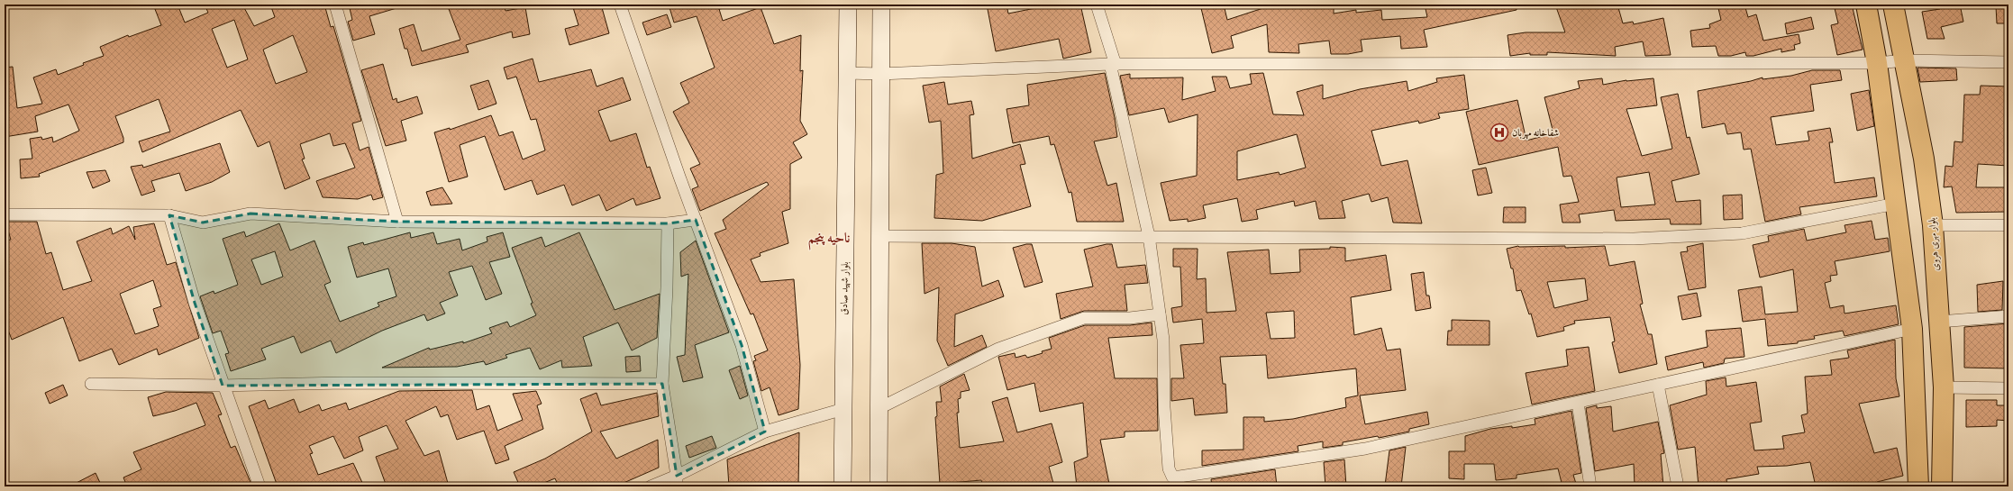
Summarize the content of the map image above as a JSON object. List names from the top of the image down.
{
  "streets": {
    "highway": ["بلوار مهری هروی"],
    "main road": ["بلوار شهید صادق"]
  },
  "districts": ["ناحیه پنجم"],
  "places": {
    "hospital": ["شفاخانه مهربان"]
  }
}
